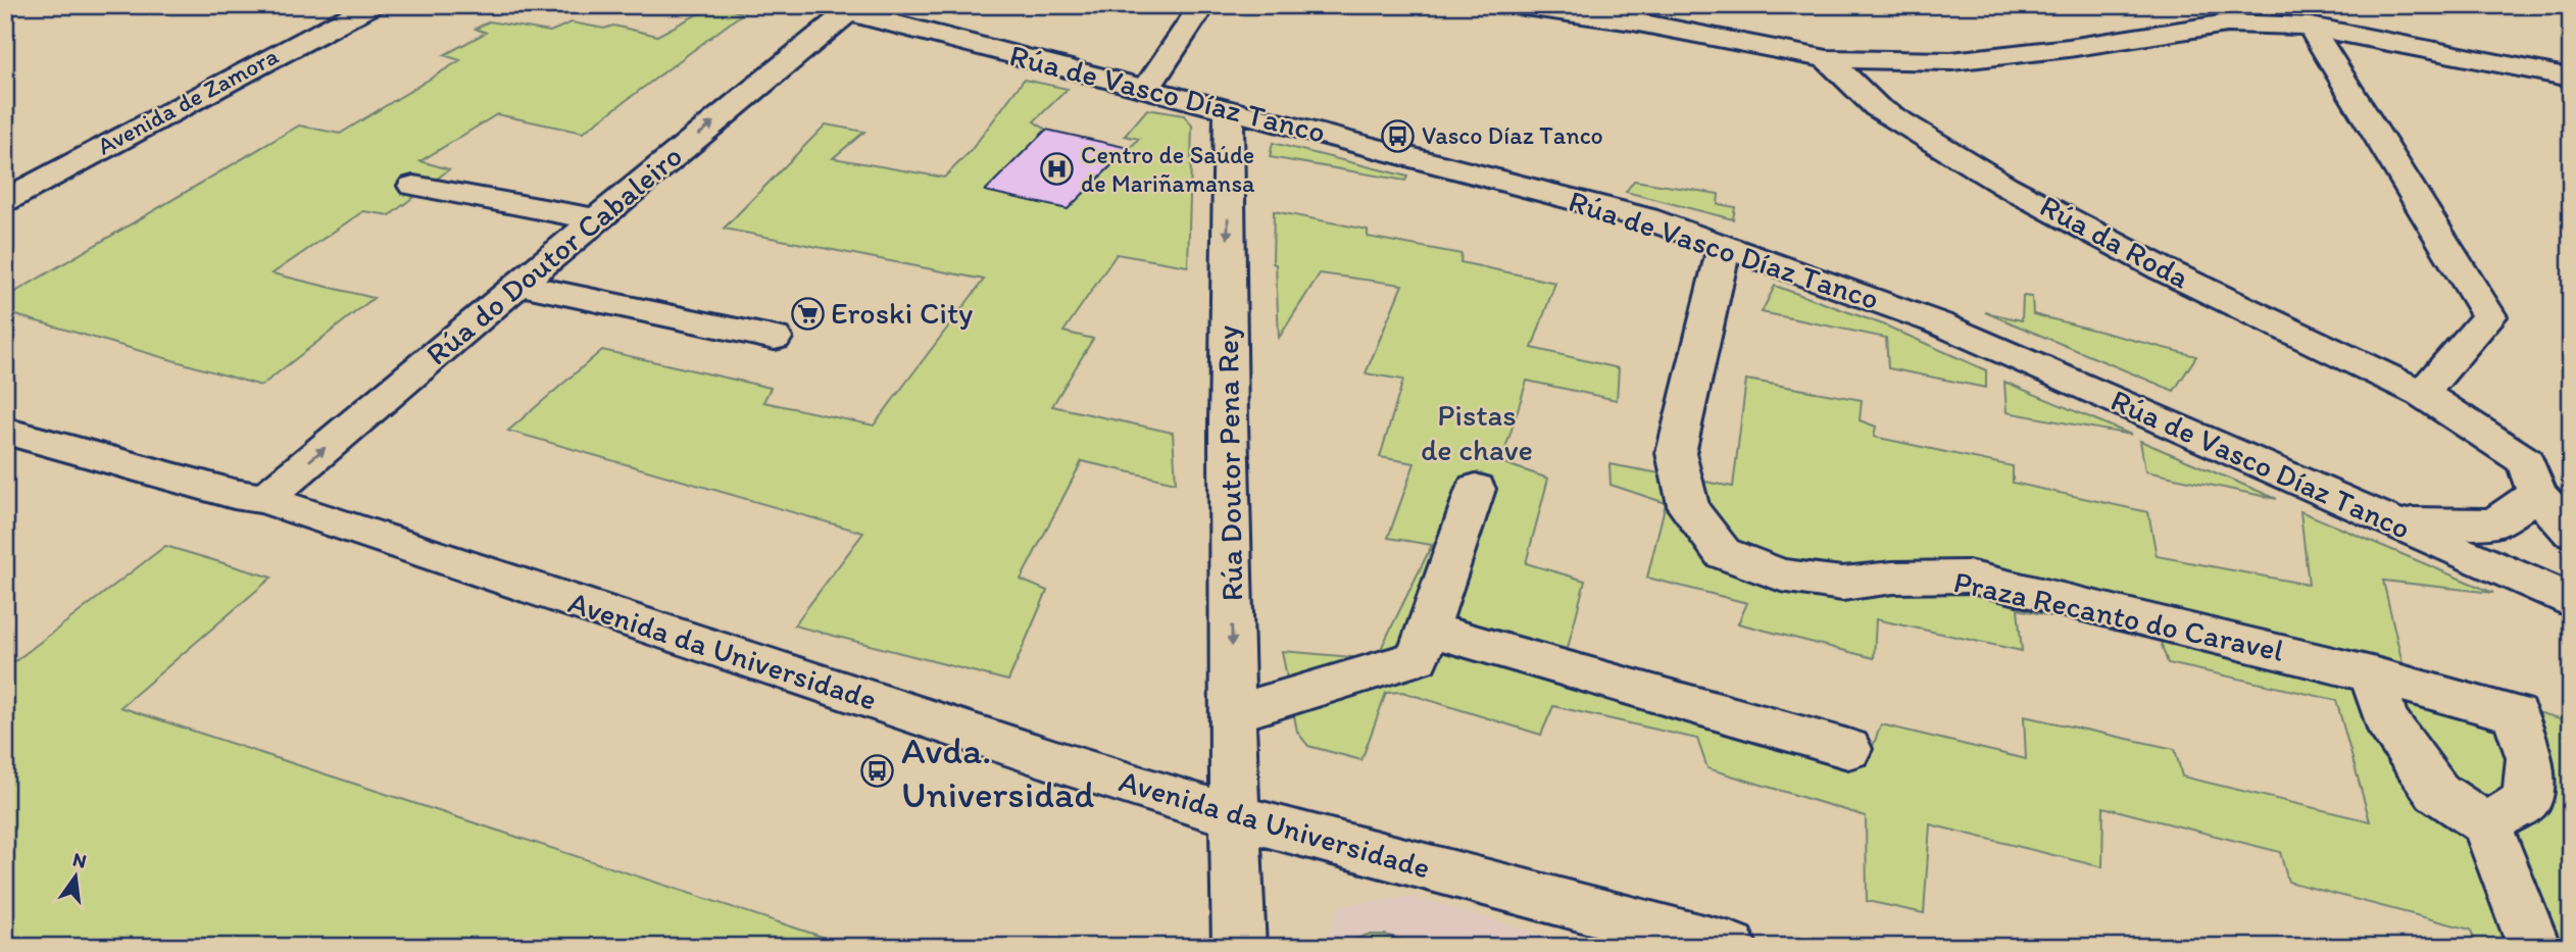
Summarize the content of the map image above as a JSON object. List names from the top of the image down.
{
  "streets": {
    "street": [
      "Rúa de Vasco Díaz Tanco",
      "Avenida de Zamora",
      "Rúa da Roda",
      "Rúa do Doutor Cabaleiro",
      "Rúa Doutor Pena Rey",
      "Praza Recanto do Caravel",
      "Avenida da Universidade"
    ]
  },
  "crossings": [
    ["Rúa de Vasco Díaz Tanco", "Rúa do Doutor Cabaleiro"],
    ["Rúa de Vasco Díaz Tanco", "Rúa Doutor Pena Rey"],
    ["Rúa de Vasco Díaz Tanco", "Praza Recanto do Caravel"],
    ["Rúa do Doutor Cabaleiro", "Avenida da Universidade"],
    ["Rúa Doutor Pena Rey", "Avenida da Universidade"]
  ],
  "one_way": ["Rúa do Doutor Cabaleiro", "Rúa Doutor Pena Rey"],
  "parks": ["Pistas de chave"],
  "places": {
    "bus stop": ["Vasco Díaz Tanco", "Avda. Universidad"],
    "hospital": ["Centro de Saúde de Mariñamansa"],
    "supermarket": ["Eroski City"]
  },
  "north": "top"
}
